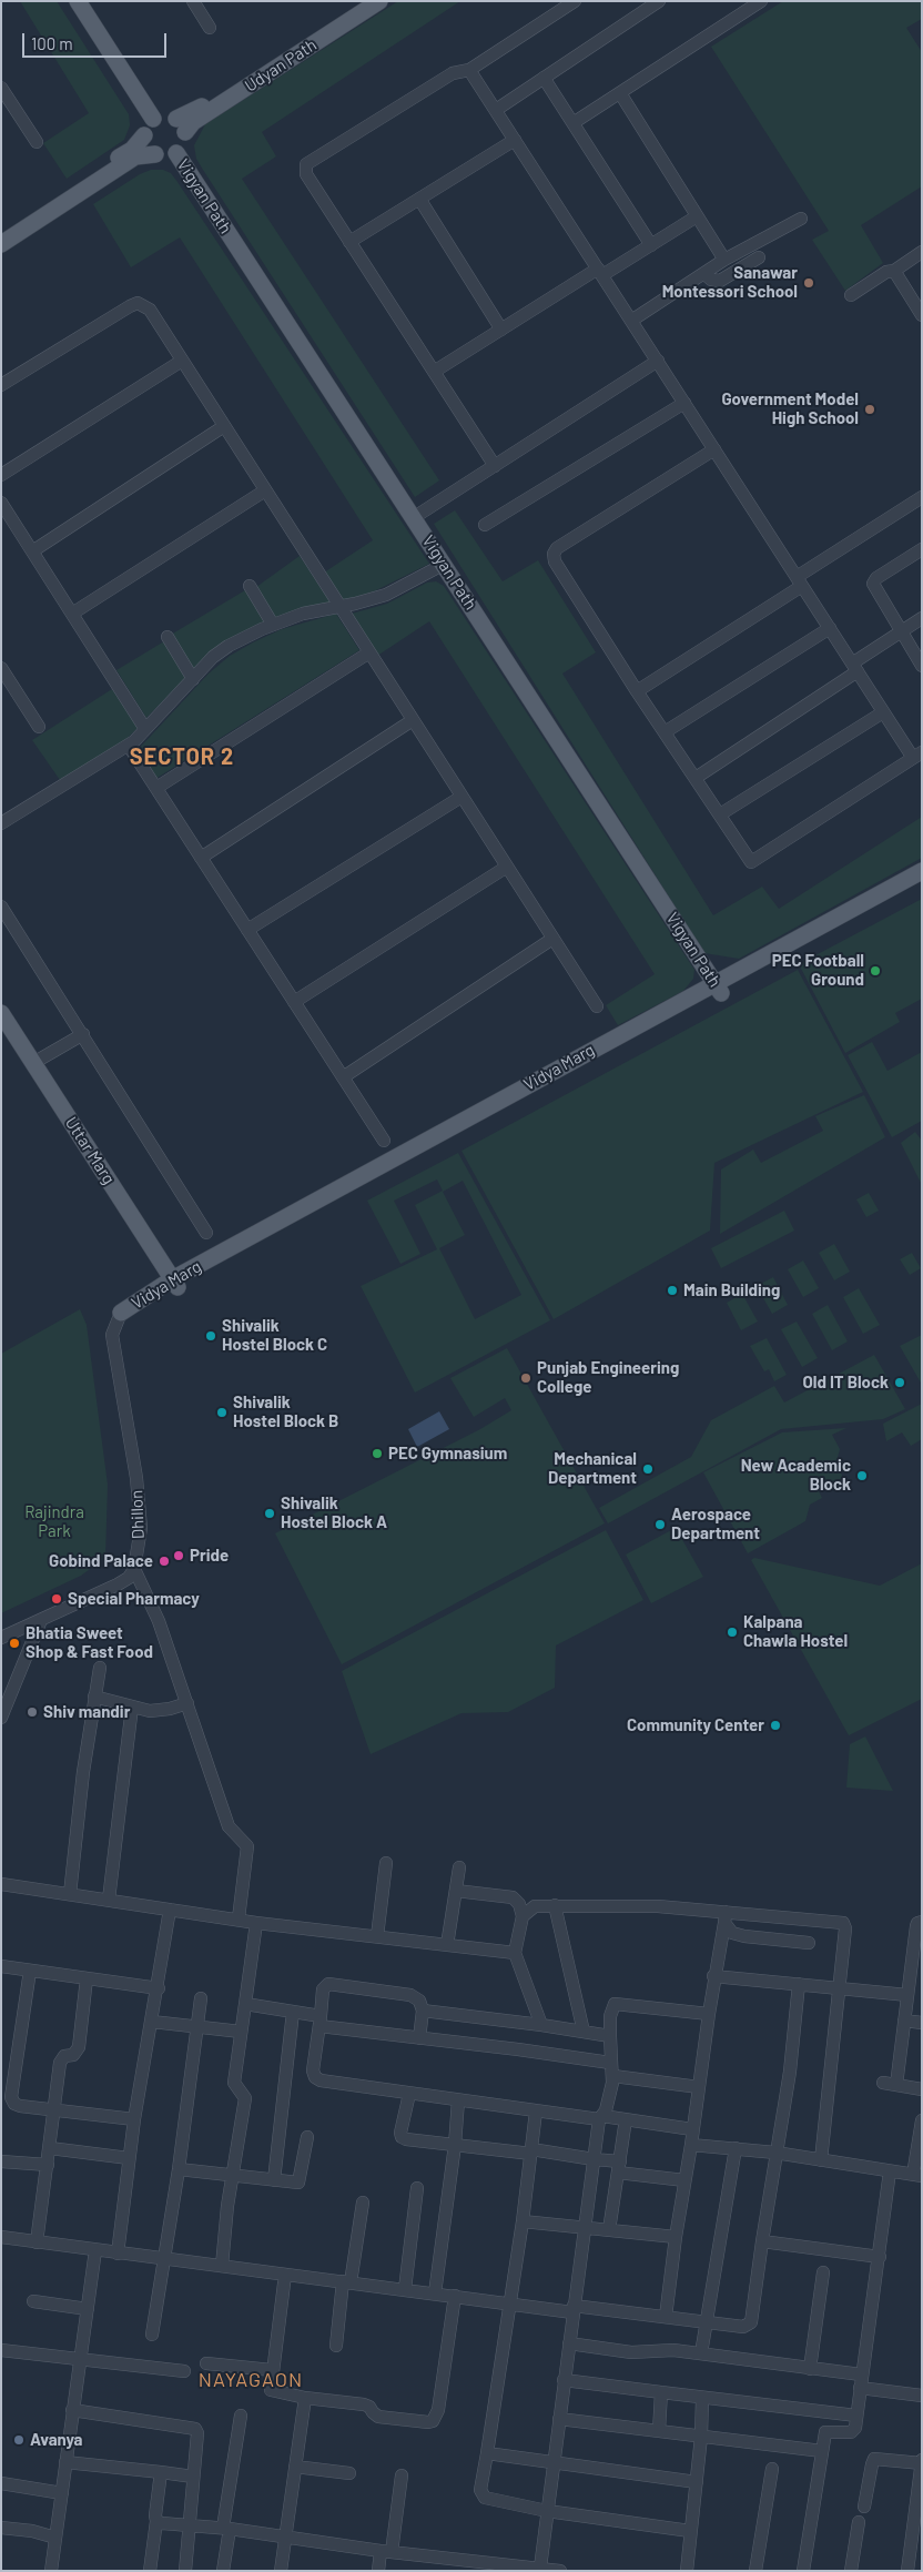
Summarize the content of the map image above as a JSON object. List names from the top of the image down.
{
  "streets": {
    "main road": [
      "Udyan Path",
      "Vigyan Path",
      "Vidya Marg",
      "Uttar Marg"
    ],
    "street": ["Dhillon"]
  },
  "crossings": [
    ["Udyan Path", "Vigyan Path"],
    ["Vigyan Path", "Vidya Marg"],
    ["Vidya Marg", "Uttar Marg"],
    ["Vidya Marg", "Dhillon"]
  ],
  "districts": ["SECTOR 2", "NAYAGAON"],
  "parks": ["Rajindra Park"],
  "places": [
    "Sanawar Montessori School",
    "Government Model High School",
    "PEC Football Ground",
    "Main Building",
    "Shivalik Hostel Block C",
    "Punjab Engineering College",
    "Old IT Block",
    "Shivalik Hostel Block B",
    "PEC Gymnasium",
    "Mechanical Department",
    "New Academic Block",
    "Shivalik Hostel Block A",
    "Aerospace Department",
    "Pride",
    "Gobind Palace",
    "Special Pharmacy",
    "Kalpana Chawla Hostel",
    "Bhatia Sweet Shop & Fast Food",
    "Shiv mandir",
    "Community Center",
    "Avanya"
  ],
  "scale_bar": "100 m"
}
